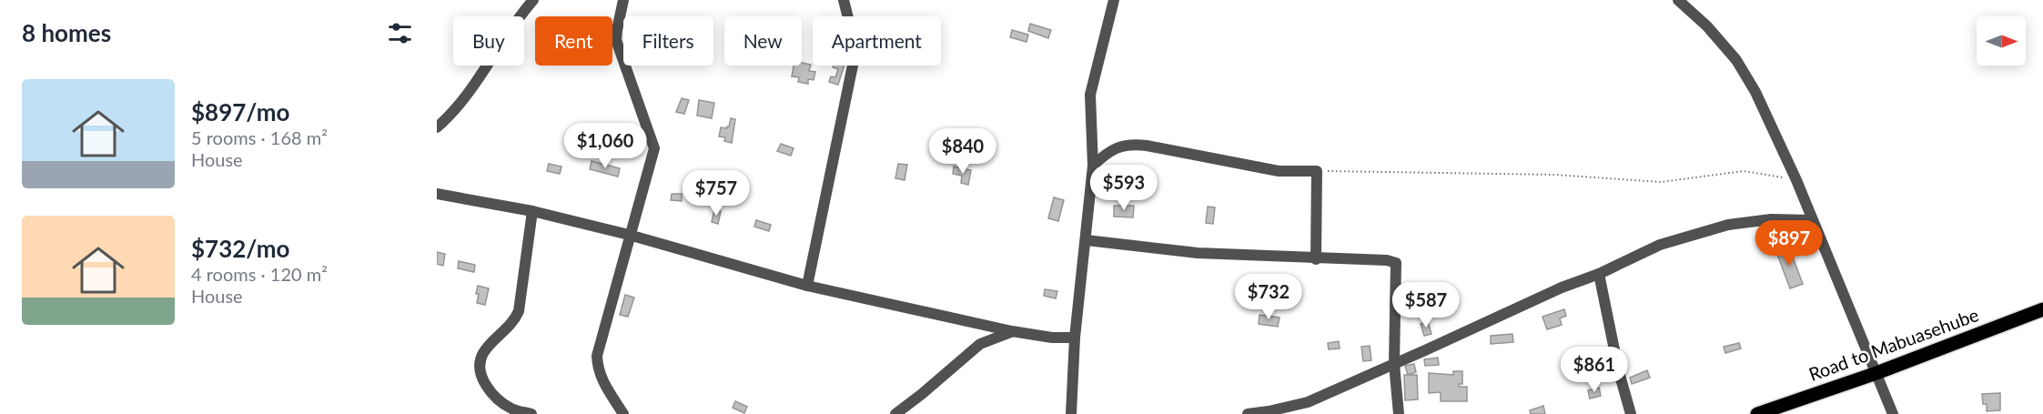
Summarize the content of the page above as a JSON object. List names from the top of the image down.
{
  "streets": {
    "main road": ["Road to Mabuasehube"]
  },
  "north": "right",
  "page": {
    "heading": "8 homes",
    "chip": [
      "Buy",
      "Rent",
      "Filters",
      "New",
      "Apartment"
    ],
    "list": [
      {
        "name": "$897/mo",
        "note": "5 rooms · 168 m² · House"
      },
      {
        "name": "$732/mo",
        "note": "4 rooms · 120 m² · House"
      }
    ],
    "price": [
      "$1,060",
      "$840",
      "$593",
      "$757",
      "$897",
      "$732",
      "$587",
      "$861"
    ]
  }
}
